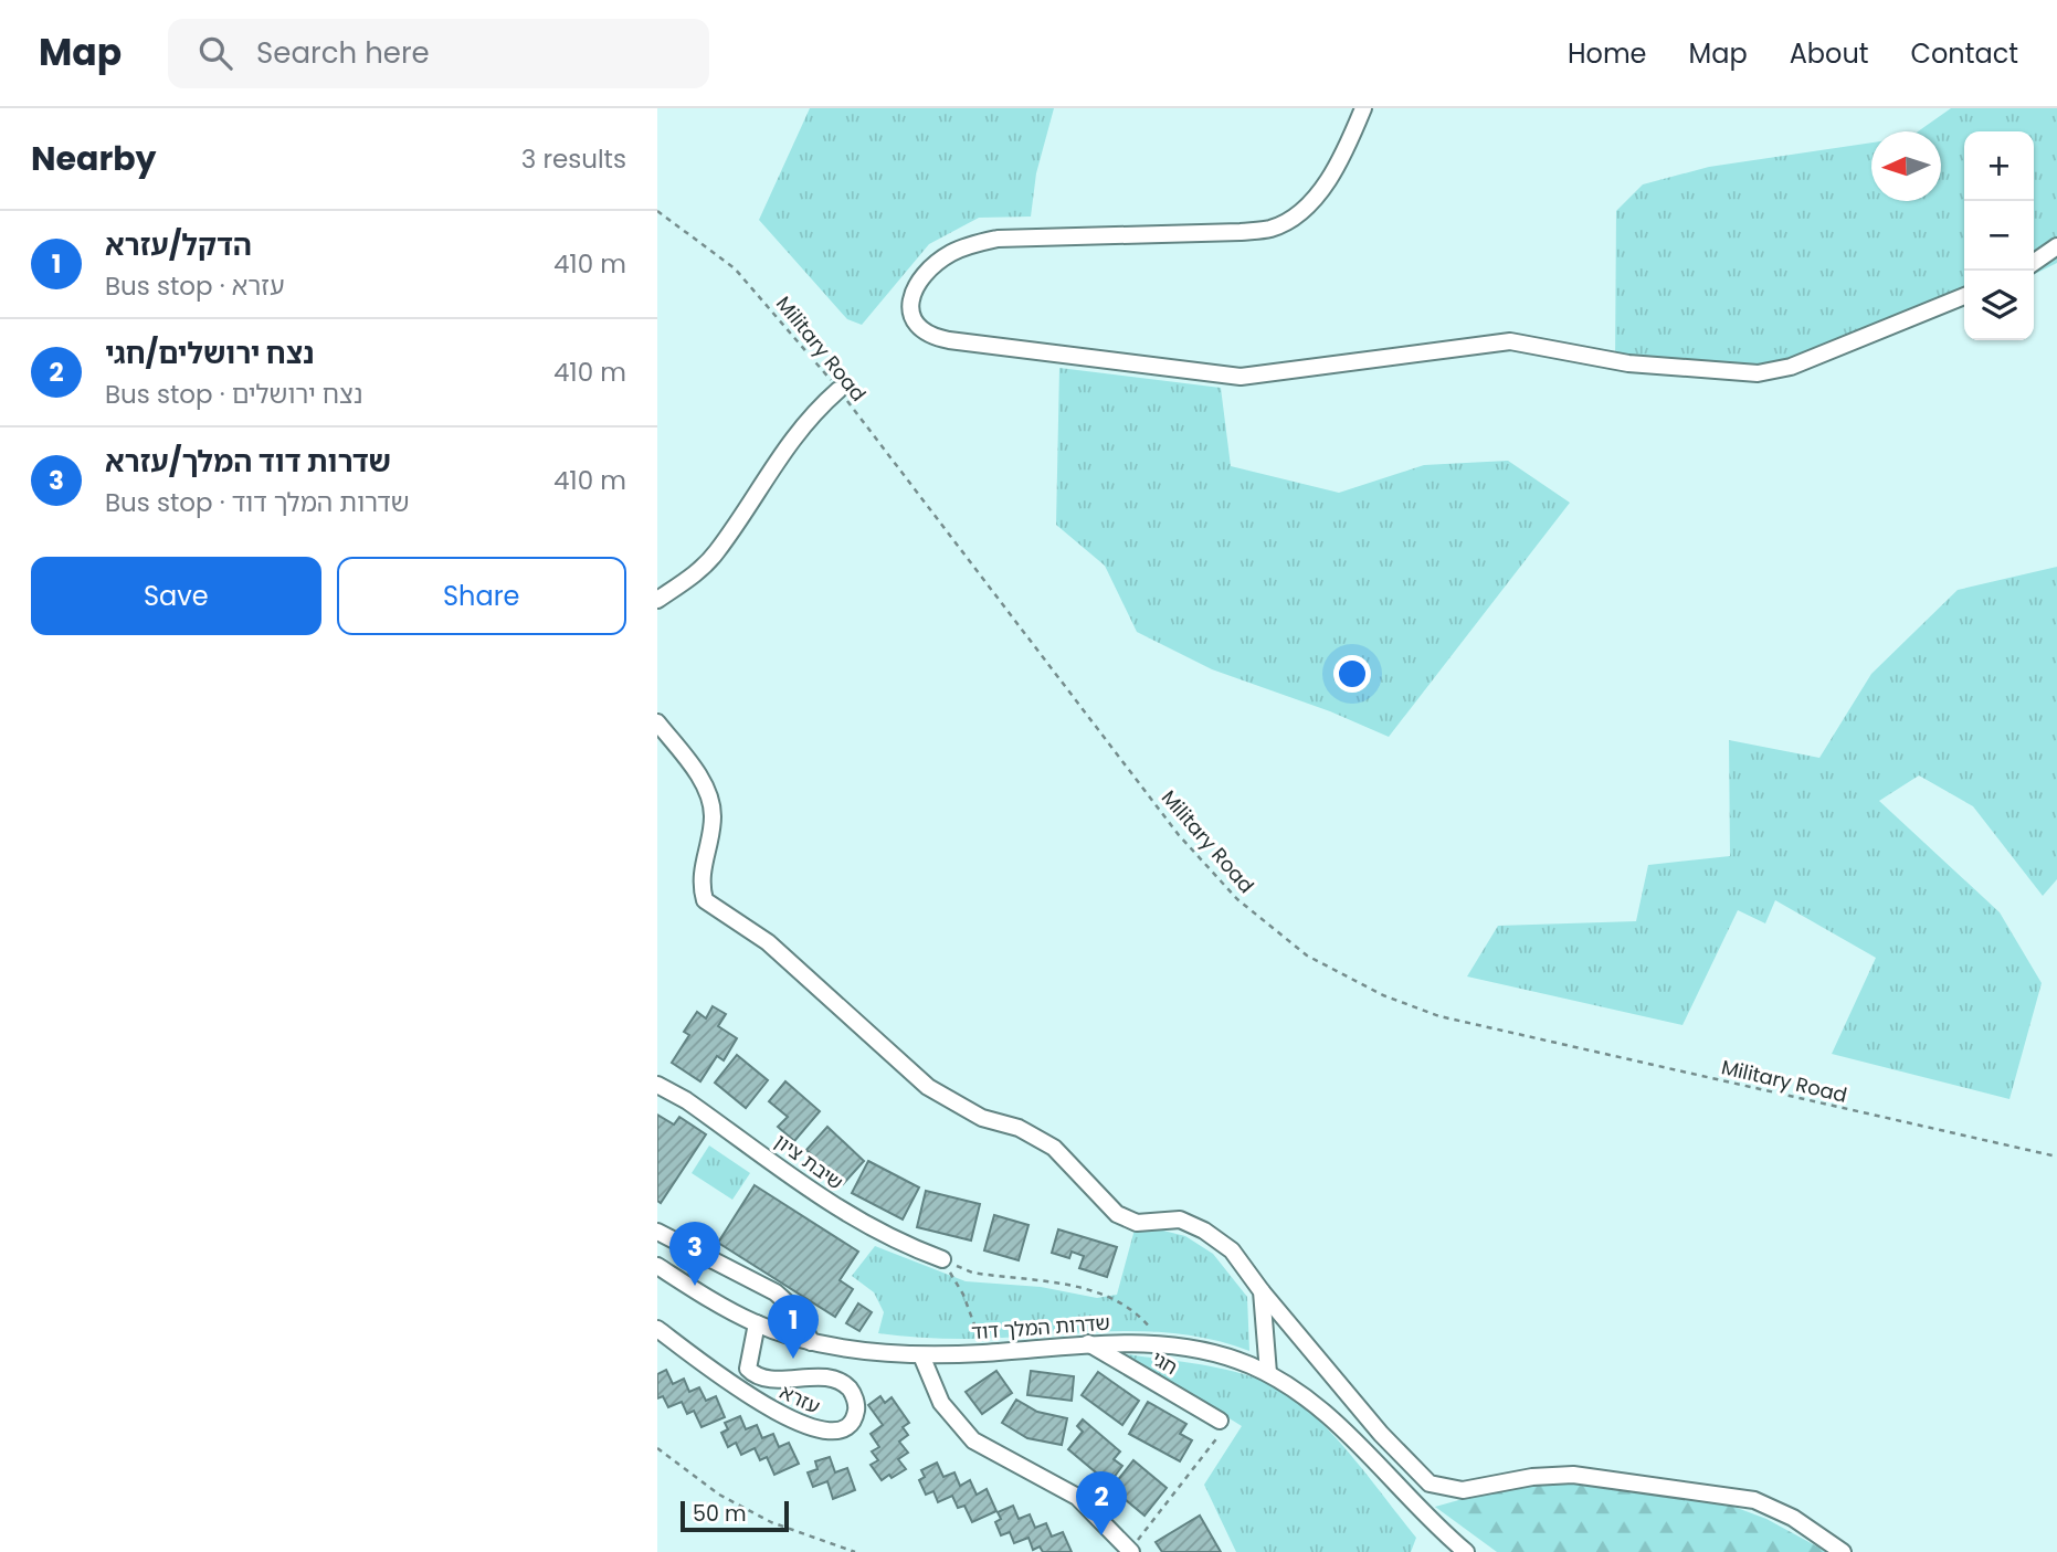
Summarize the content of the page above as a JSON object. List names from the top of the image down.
{
  "streets": {
    "street": [
      "שיבת ציון",
      "שדרות המלך דוד",
      "חגי",
      "עזרא"
    ],
    "path": ["Military Road"]
  },
  "crossings": [
    ["שדרות המלך דוד", "חגי"],
    ["שדרות המלך דוד", "עזרא"]
  ],
  "scale_bar": "50 m",
  "north": "left",
  "page": {
    "header": "Map",
    "search": "Search here",
    "nav": [
      "Home",
      "Map",
      "About",
      "Contact"
    ],
    "heading": ["Nearby", "3 results"],
    "map_buttons": ["+", "−"],
    "list": [
      {
        "mark": "1",
        "name": "הדקל/עזרא",
        "note": "Bus stop · עזרא",
        "value": "410 m"
      },
      {
        "mark": "2",
        "name": "נצח ירושלים/חגי",
        "note": "Bus stop · נצח ירושלים",
        "value": "410 m"
      },
      {
        "mark": "3",
        "name": "שדרות דוד המלך/עזרא",
        "note": "Bus stop · שדרות המלך דוד",
        "value": "410 m"
      }
    ],
    "buttons": ["Save", "Share"],
    "pins": ["3", "1", "2"],
    "scale": "50 m"
  }
}
